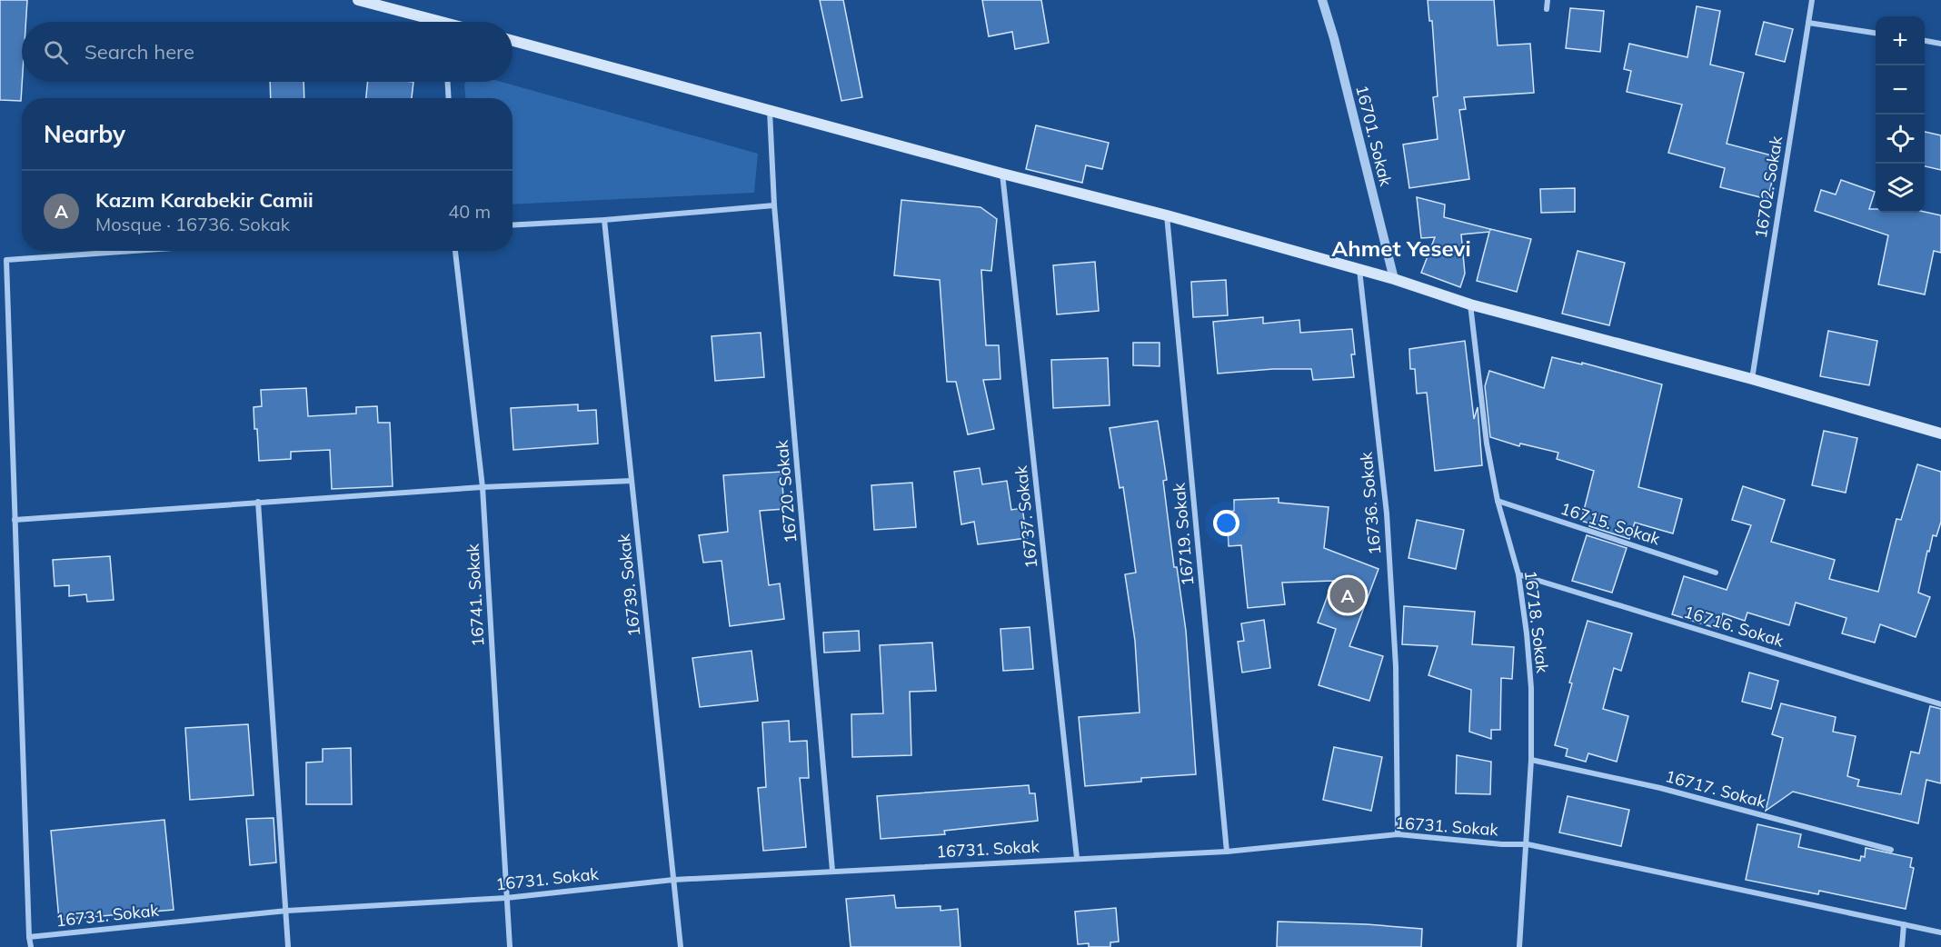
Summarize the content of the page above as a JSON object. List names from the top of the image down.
{
  "streets": {
    "street": [
      "16701. Sokak",
      "16702. Sokak",
      "16720. Sokak",
      "16736. Sokak",
      "16737. Sokak",
      "16715. Sokak",
      "16719. Sokak",
      "16739. Sokak",
      "16741. Sokak",
      "16718. Sokak",
      "16716. Sokak",
      "16717. Sokak",
      "16731. Sokak"
    ]
  },
  "crossings": [
    ["16720. Sokak", "16731. Sokak"],
    ["16736. Sokak", "16731. Sokak"],
    ["16737. Sokak", "16731. Sokak"],
    ["16715. Sokak", "16718. Sokak"],
    ["16719. Sokak", "16731. Sokak"],
    ["16739. Sokak", "16731. Sokak"],
    ["16741. Sokak", "16731. Sokak"],
    ["16718. Sokak", "16716. Sokak"],
    ["16718. Sokak", "16717. Sokak"],
    ["16718. Sokak", "16731. Sokak"]
  ],
  "districts": ["Ahmet Yesevi"],
  "page": {
    "map_buttons": ["+", "−"],
    "search": "Search here",
    "heading": "Nearby",
    "list": [
      {
        "mark": "A",
        "name": "Kazım Karabekir Camii",
        "note": "Mosque · 16736. Sokak",
        "value": "40 m"
      }
    ],
    "pins": "A"
  }
}
